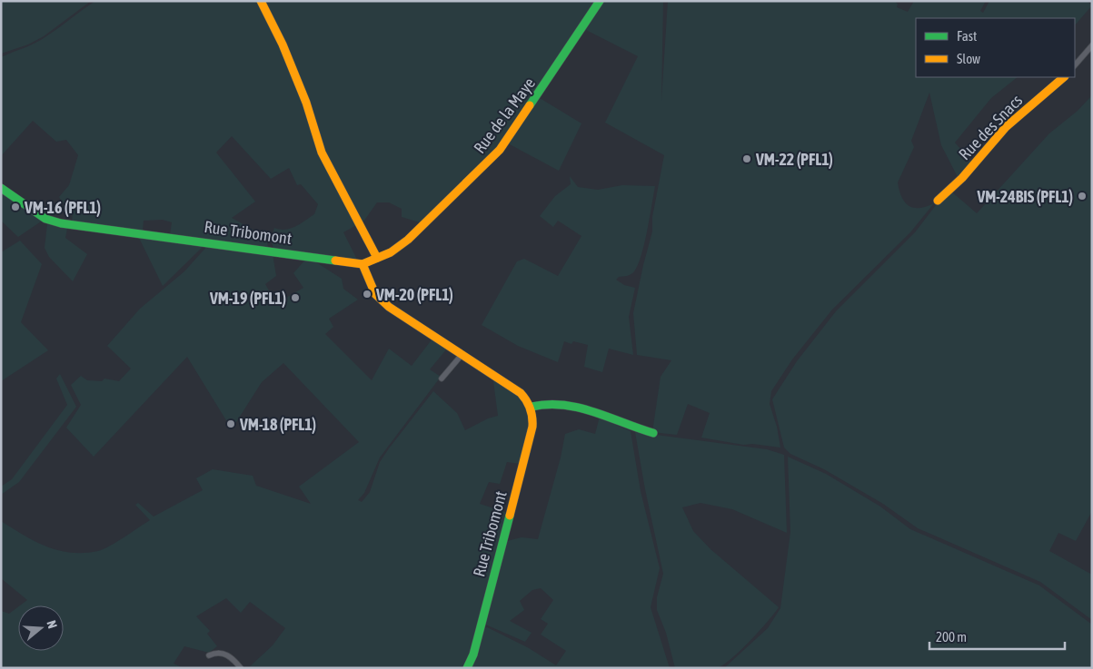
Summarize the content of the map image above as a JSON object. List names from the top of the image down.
{
  "streets": {
    "street": ["Rue de la Maye", "Rue des Snacs", "Rue Tribomont"]
  },
  "crossings": [
    ["Rue de la Maye", "Rue Tribomont"]
  ],
  "places": [
    "VM-22 (PFL1)",
    "VM-24BIS (PFL1)",
    "VM-16 (PFL1)",
    "VM-20 (PFL1)",
    "VM-19 (PFL1)",
    "VM-18 (PFL1)"
  ],
  "legend": ["Fast", "Slow"],
  "scale_bar": "200 m",
  "north": "right"
}
